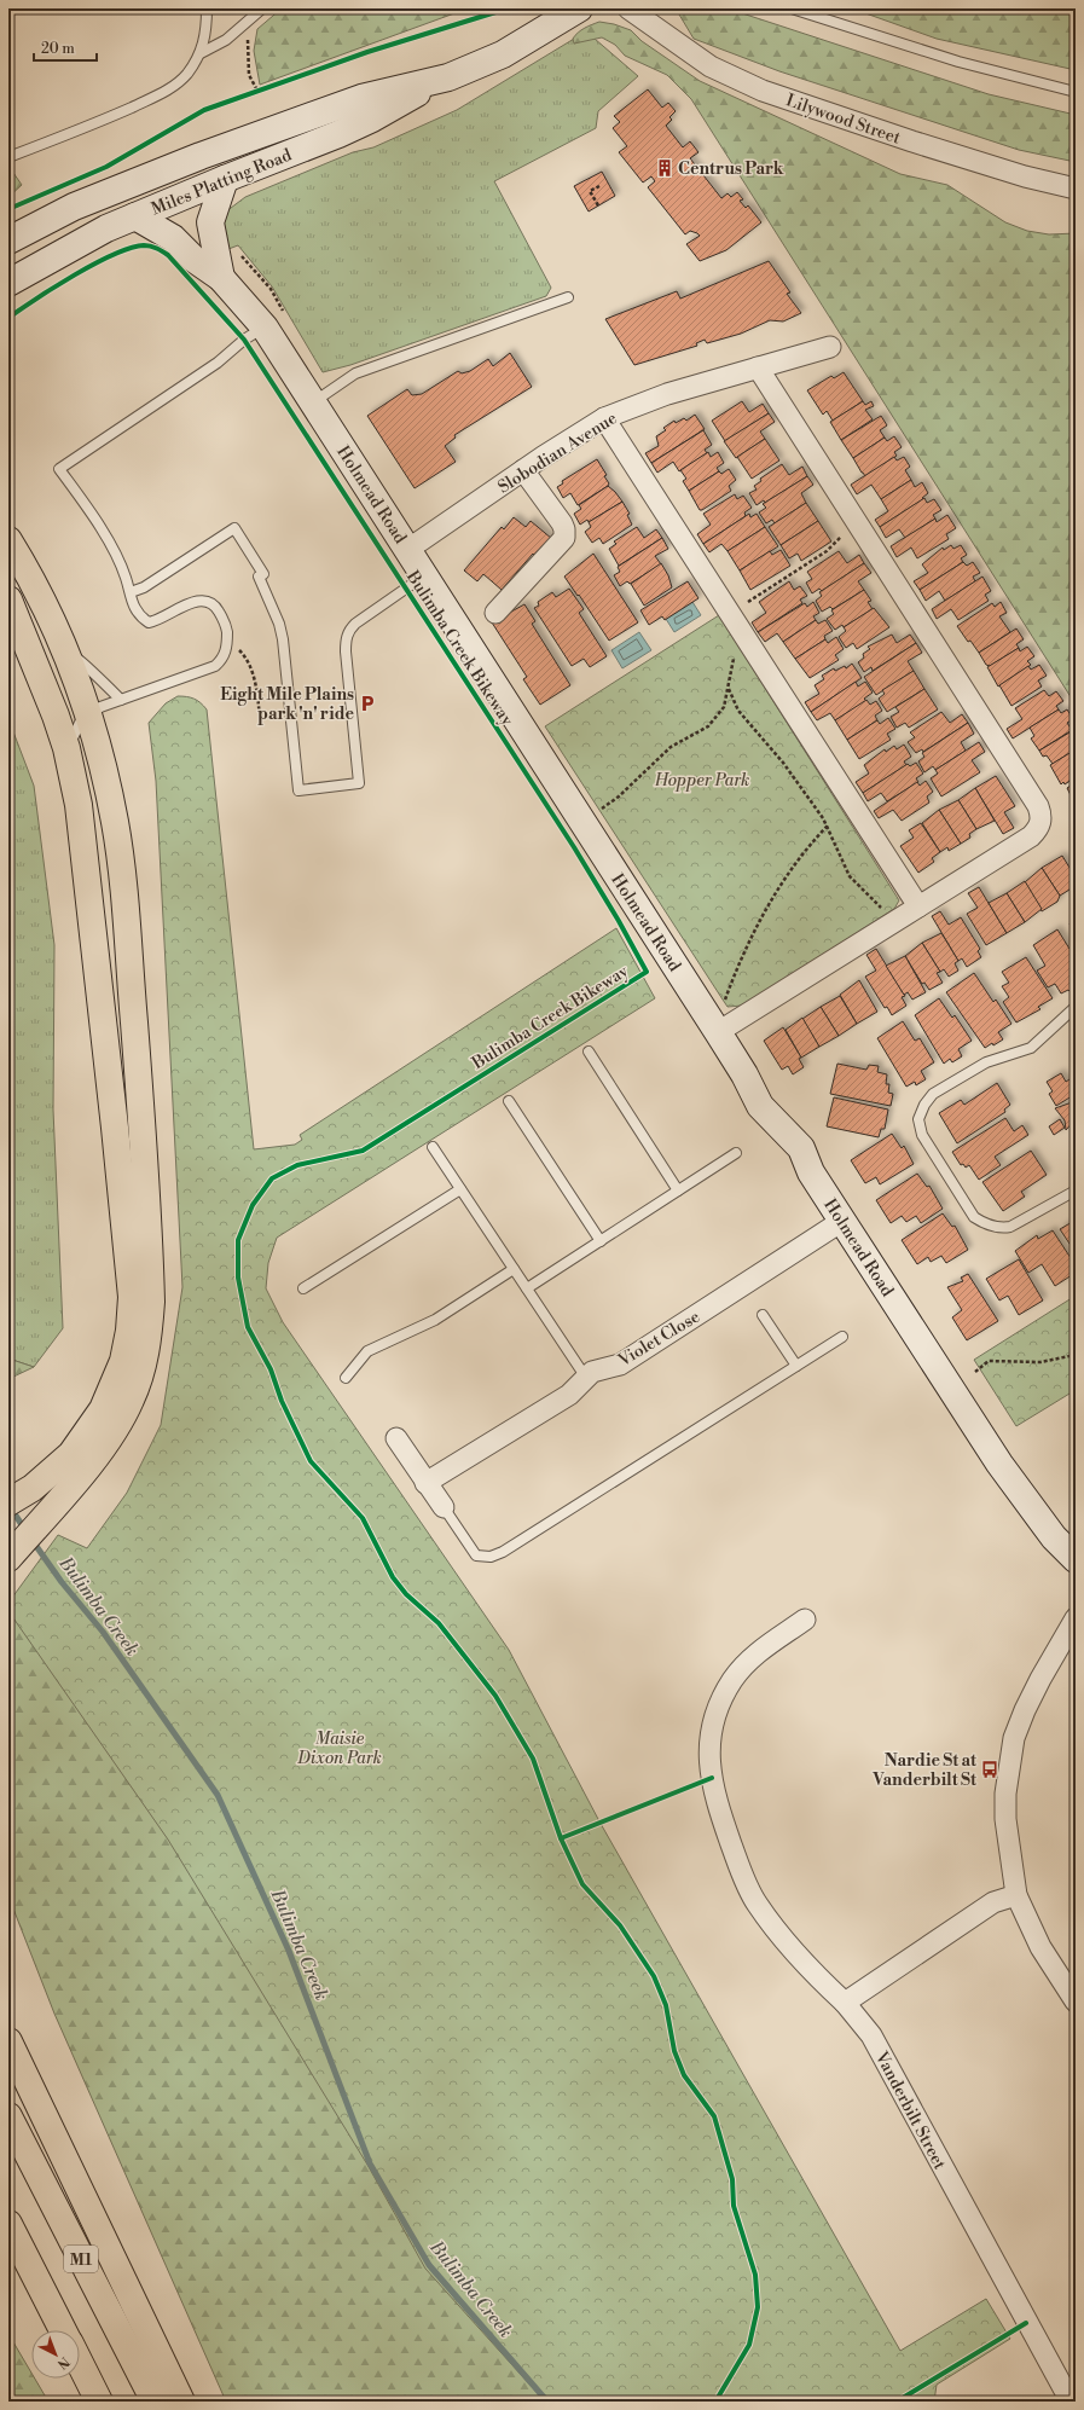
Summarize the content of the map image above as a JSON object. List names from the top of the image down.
{
  "streets": {
    "highway": ["M1"],
    "street": [
      "Lilywood Street",
      "Miles Platting Road",
      "Slobodian Avenue",
      "Holmead Road",
      "Violet Close",
      "Vanderbilt Street"
    ],
    "cycle path": ["Bulimba Creek Bikeway"]
  },
  "crossings": [
    ["Miles Platting Road", "Holmead Road"],
    ["Slobodian Avenue", "Holmead Road"],
    ["Holmead Road", "Violet Close"]
  ],
  "water": ["Bulimba Creek"],
  "parks": ["Hopper Park", "Maisie Dixon Park"],
  "places": {
    "building": ["Centrus Park"],
    "parking": ["Eight Mile Plains park 'n' ride"],
    "bus stop": ["Nardie St at Vanderbilt St"]
  },
  "scale_bar": "20 m",
  "north": "bottom right"
}
